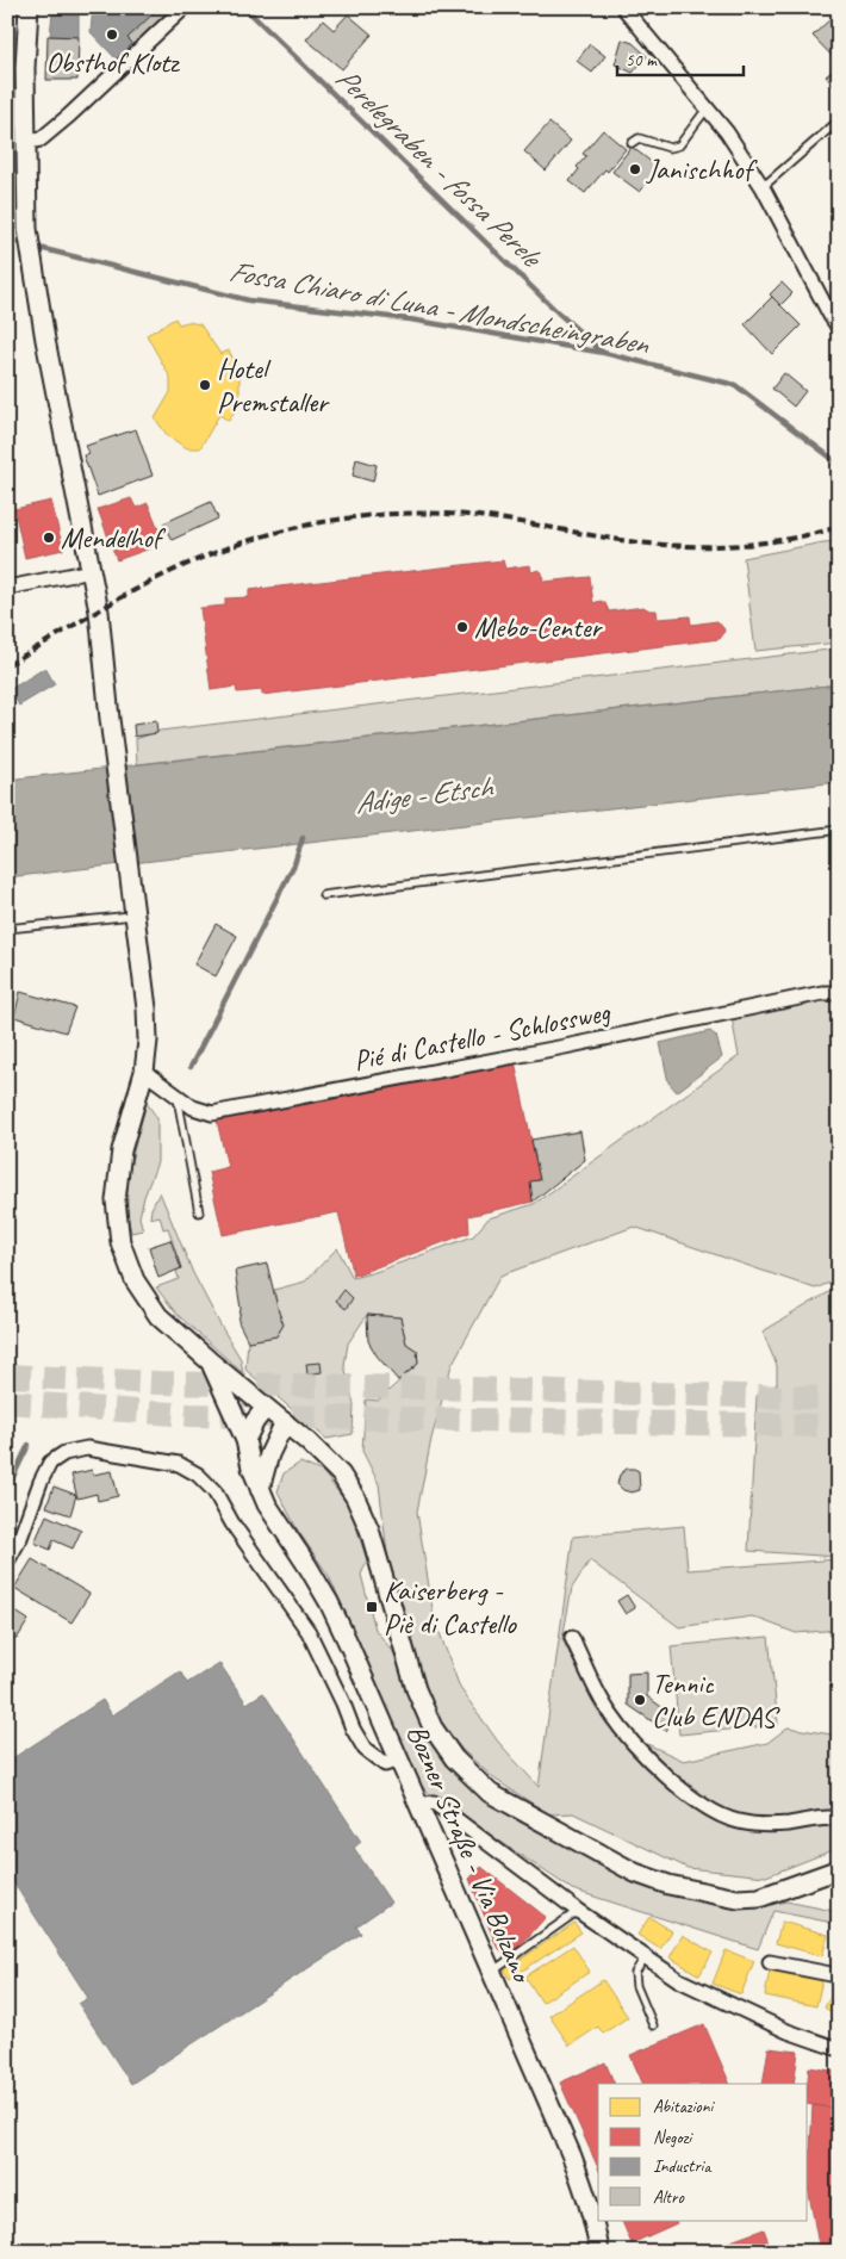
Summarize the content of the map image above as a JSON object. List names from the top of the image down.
{
  "streets": {
    "main road": ["Bozner Straße - Via Bolzano"],
    "street": ["Pié di Castello - Schlossweg"]
  },
  "water": ["Perelegraben - fossa Perele", "Fossa Chiaro di Luna - Mondscheingraben", "Adige - Etsch"],
  "places": {
    "other": [
      "Obsthof Klotz",
      "Janischhof",
      "Hotel Premstaller",
      "Mendelhof",
      "Mebo-Center",
      "Tennic Club ENDAS"
    ],
    "transit": ["Kaiserberg - Piè di Castello"]
  },
  "legend": [
    "Abitazioni",
    "Negozi",
    "Industria",
    "Altro"
  ],
  "scale_bar": "50 m"
}
